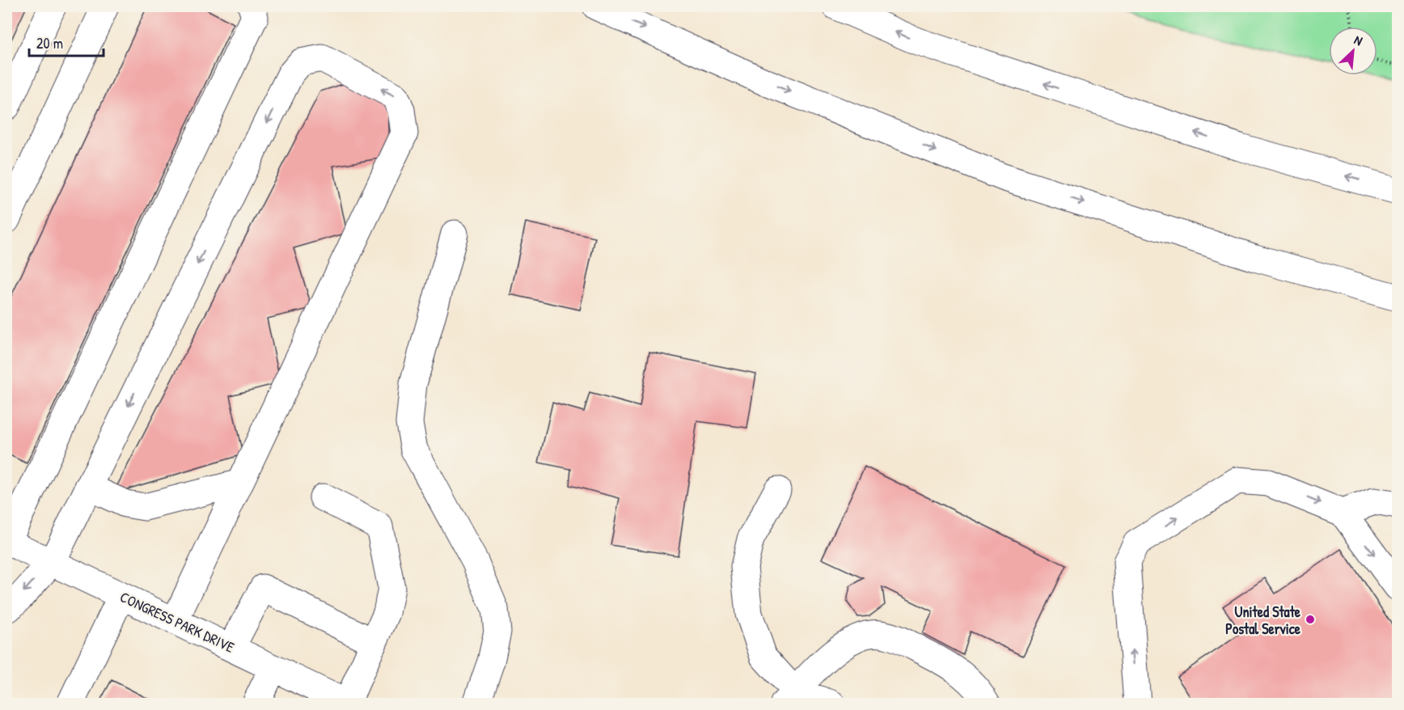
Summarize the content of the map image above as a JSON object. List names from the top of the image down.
{
  "streets": {
    "main road": ["CONGRESS PARK DRIVE"]
  },
  "places": ["United State Postal Service"],
  "scale_bar": "20 m",
  "north": "top right"
}
